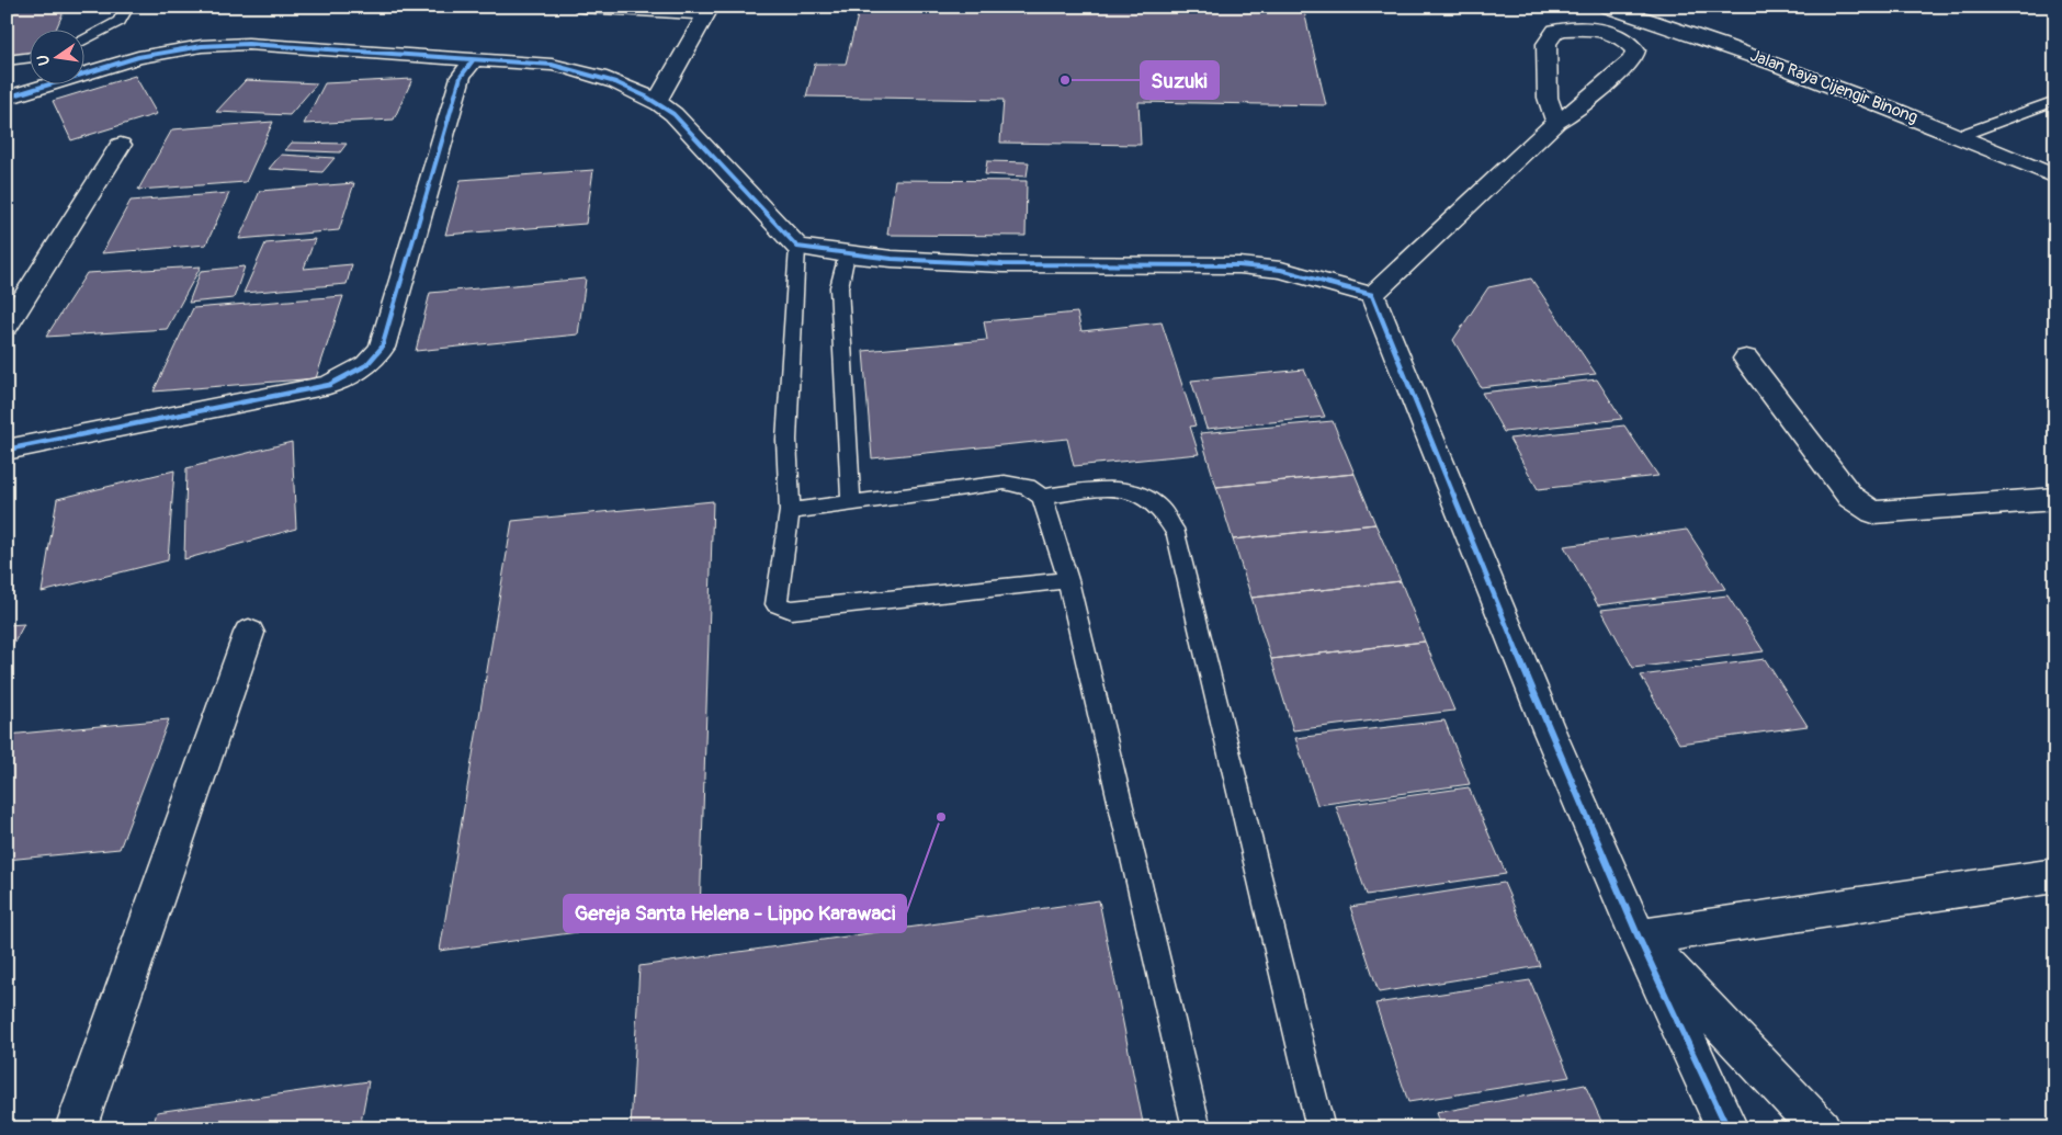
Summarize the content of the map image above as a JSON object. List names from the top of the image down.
{
  "streets": {
    "street": ["Jalan Raya Cijengir Binong"]
  },
  "places": ["Suzuki", "Gereja Santa Helena - Lippo Karawaci"],
  "north": "left"
}
